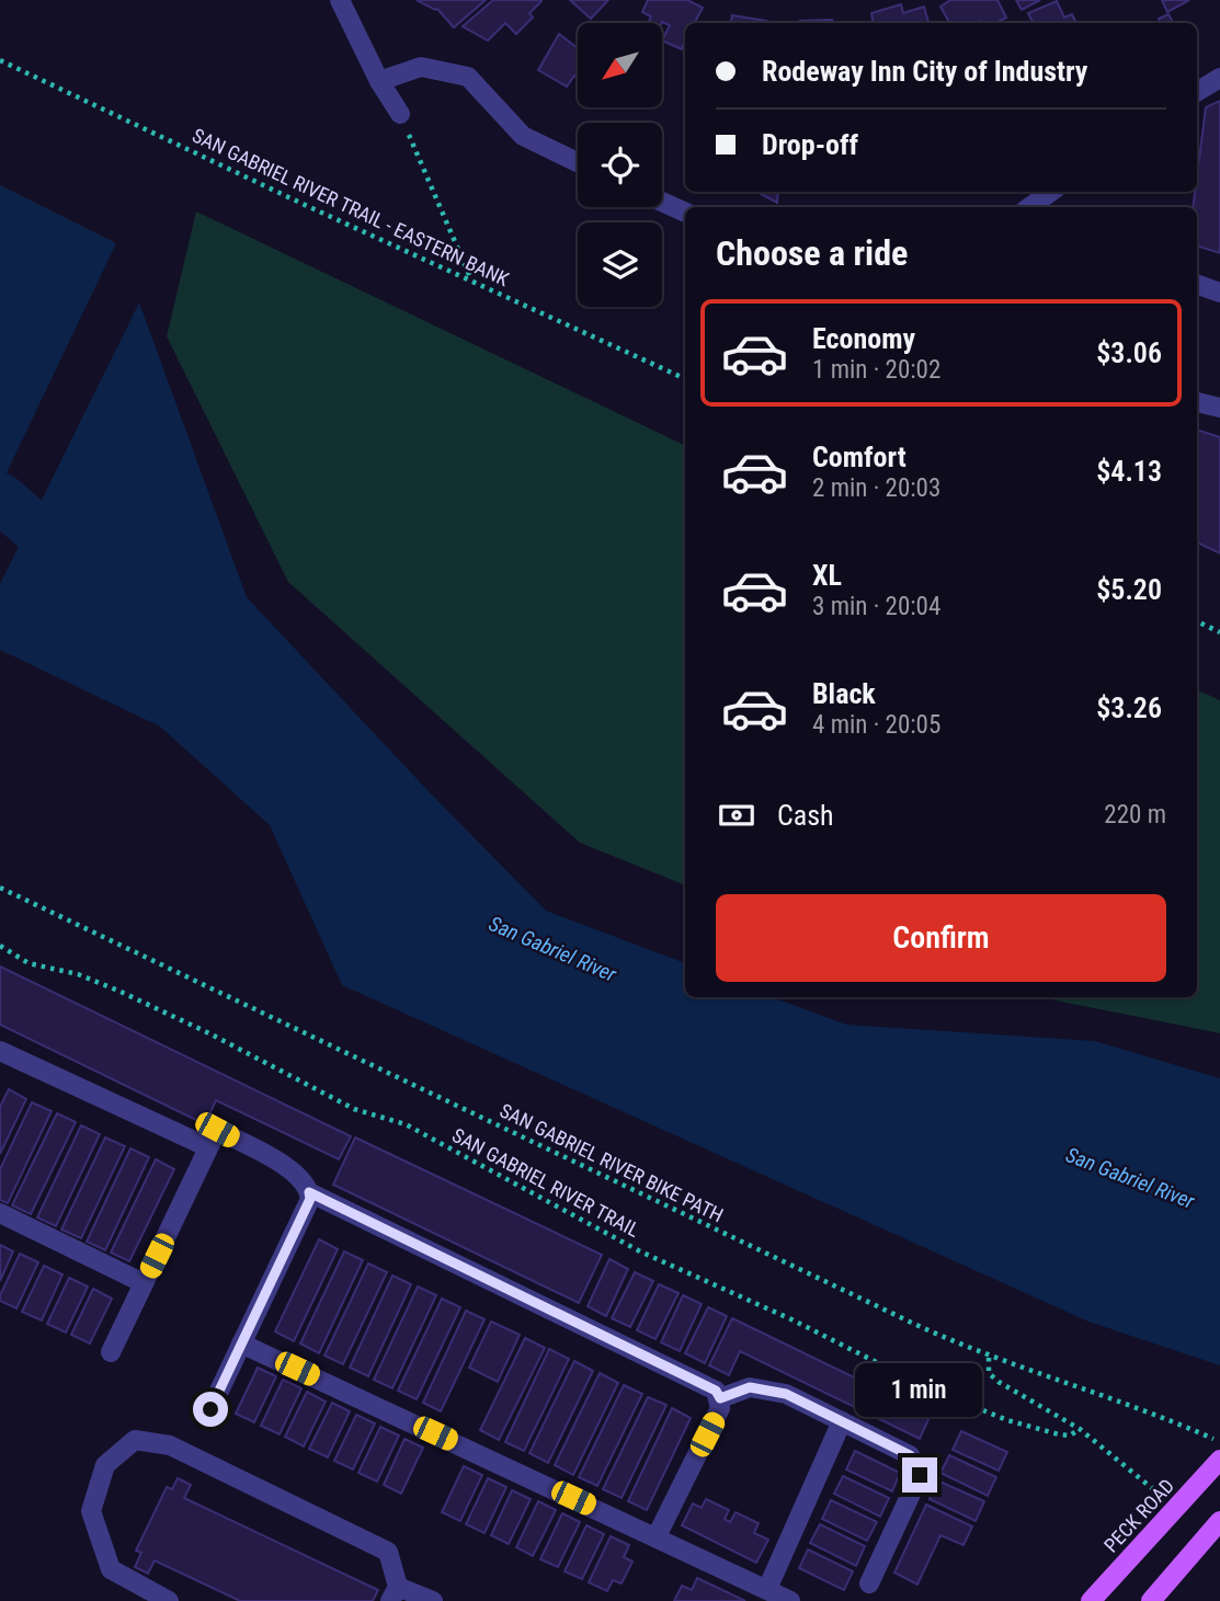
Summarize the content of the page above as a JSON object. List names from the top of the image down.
{
  "streets": {
    "main road": ["PECK ROAD"],
    "path": ["SAN GABRIEL RIVER TRAIL - EASTERN BANK", "SAN GABRIEL RIVER BIKE PATH", "SAN GABRIEL RIVER TRAIL"]
  },
  "water": ["San Gabriel River"],
  "north": "bottom left",
  "page": {
    "banner": ["Rodeway Inn City of Industry", "Drop-off"],
    "heading": "Choose a ride",
    "list": [
      {
        "name": "Economy",
        "note": "1 min · 20:02",
        "value": "$3.06"
      },
      {
        "name": "Comfort",
        "note": "2 min · 20:03",
        "value": "$4.13"
      },
      {
        "name": "XL",
        "note": "3 min · 20:04",
        "value": "$5.20"
      },
      {
        "name": "Black",
        "note": "4 min · 20:05",
        "value": "$3.26"
      }
    ],
    "pay": ["Cash", "220 m"],
    "buttons": "Confirm",
    "bubble": "1 min"
  }
}
